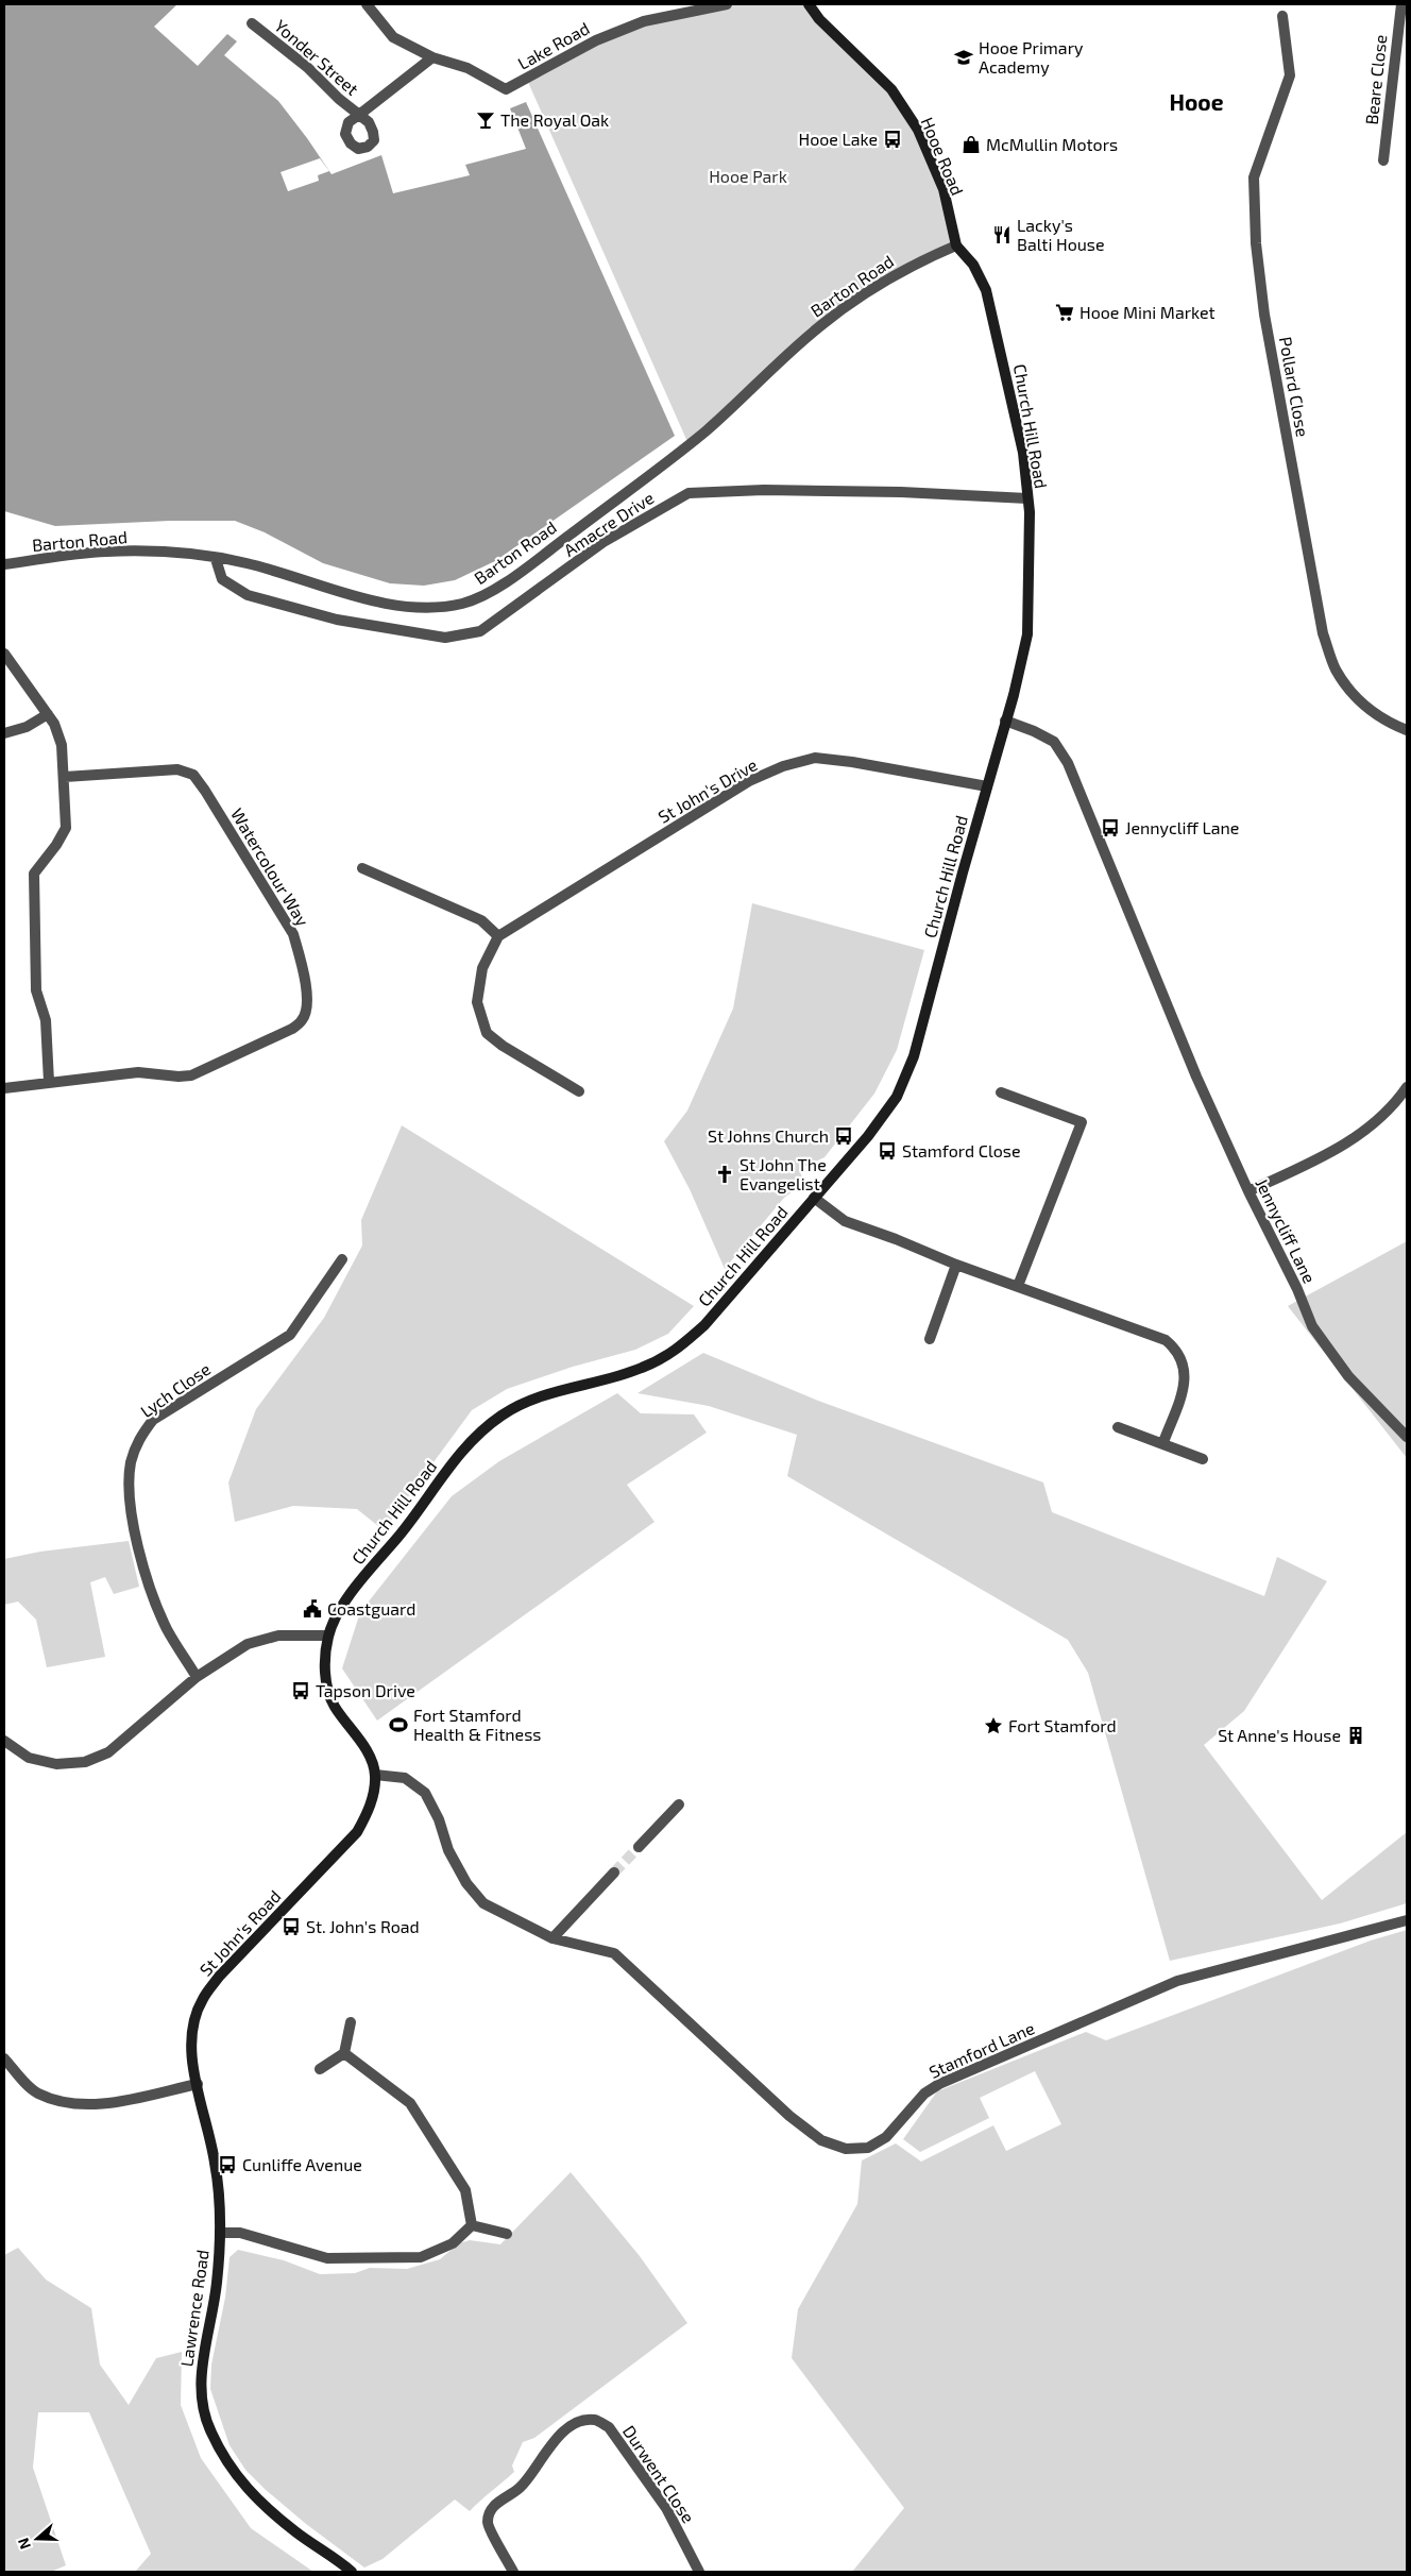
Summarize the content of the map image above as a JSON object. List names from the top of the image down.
{
  "streets": {
    "street": [
      "Lake Road",
      "Yonder Street",
      "Beare Close",
      "Hooe Road",
      "Barton Road",
      "Pollard Close",
      "Church Hill Road",
      "Amacre Drive",
      "St John's Drive",
      "Watercolour Way",
      "Jennycliff Lane",
      "Lych Close",
      "St John's Road",
      "Stamford Lane",
      "Lawrence Road",
      "Durwent Close"
    ]
  },
  "crossings": [
    ["Lake Road", "Yonder Street"],
    ["Hooe Road", "Barton Road"],
    ["Hooe Road", "Church Hill Road"],
    ["Barton Road", "Amacre Drive"],
    ["Church Hill Road", "Amacre Drive"],
    ["Church Hill Road", "St John's Drive"],
    ["Church Hill Road", "Jennycliff Lane"],
    ["Church Hill Road", "St John's Road"],
    ["Church Hill Road", "Stamford Lane"],
    ["St John's Road", "Stamford Lane"],
    ["St John's Road", "Lawrence Road"]
  ],
  "districts": ["Hooe"],
  "parks": ["Hooe Park"],
  "places": {
    "school or university": ["Hooe Primary Academy"],
    "bar": ["The Royal Oak"],
    "bus stop": [
      "Hooe Lake",
      "Jennycliff Lane",
      "St Johns Church",
      "Stamford Close",
      "Tapson Drive",
      "St. John's Road",
      "Cunliffe Avenue"
    ],
    "shop": ["McMullin Motors"],
    "restaurant": ["Lacky's Balti House"],
    "supermarket": ["Hooe Mini Market"],
    "church": ["St John The Evangelist"],
    "public building": ["Coastguard"],
    "sports": ["Fort Stamford Health & Fitness"],
    "place": ["Fort Stamford"],
    "building": ["St Anne's House"]
  },
  "north": "left"
}
